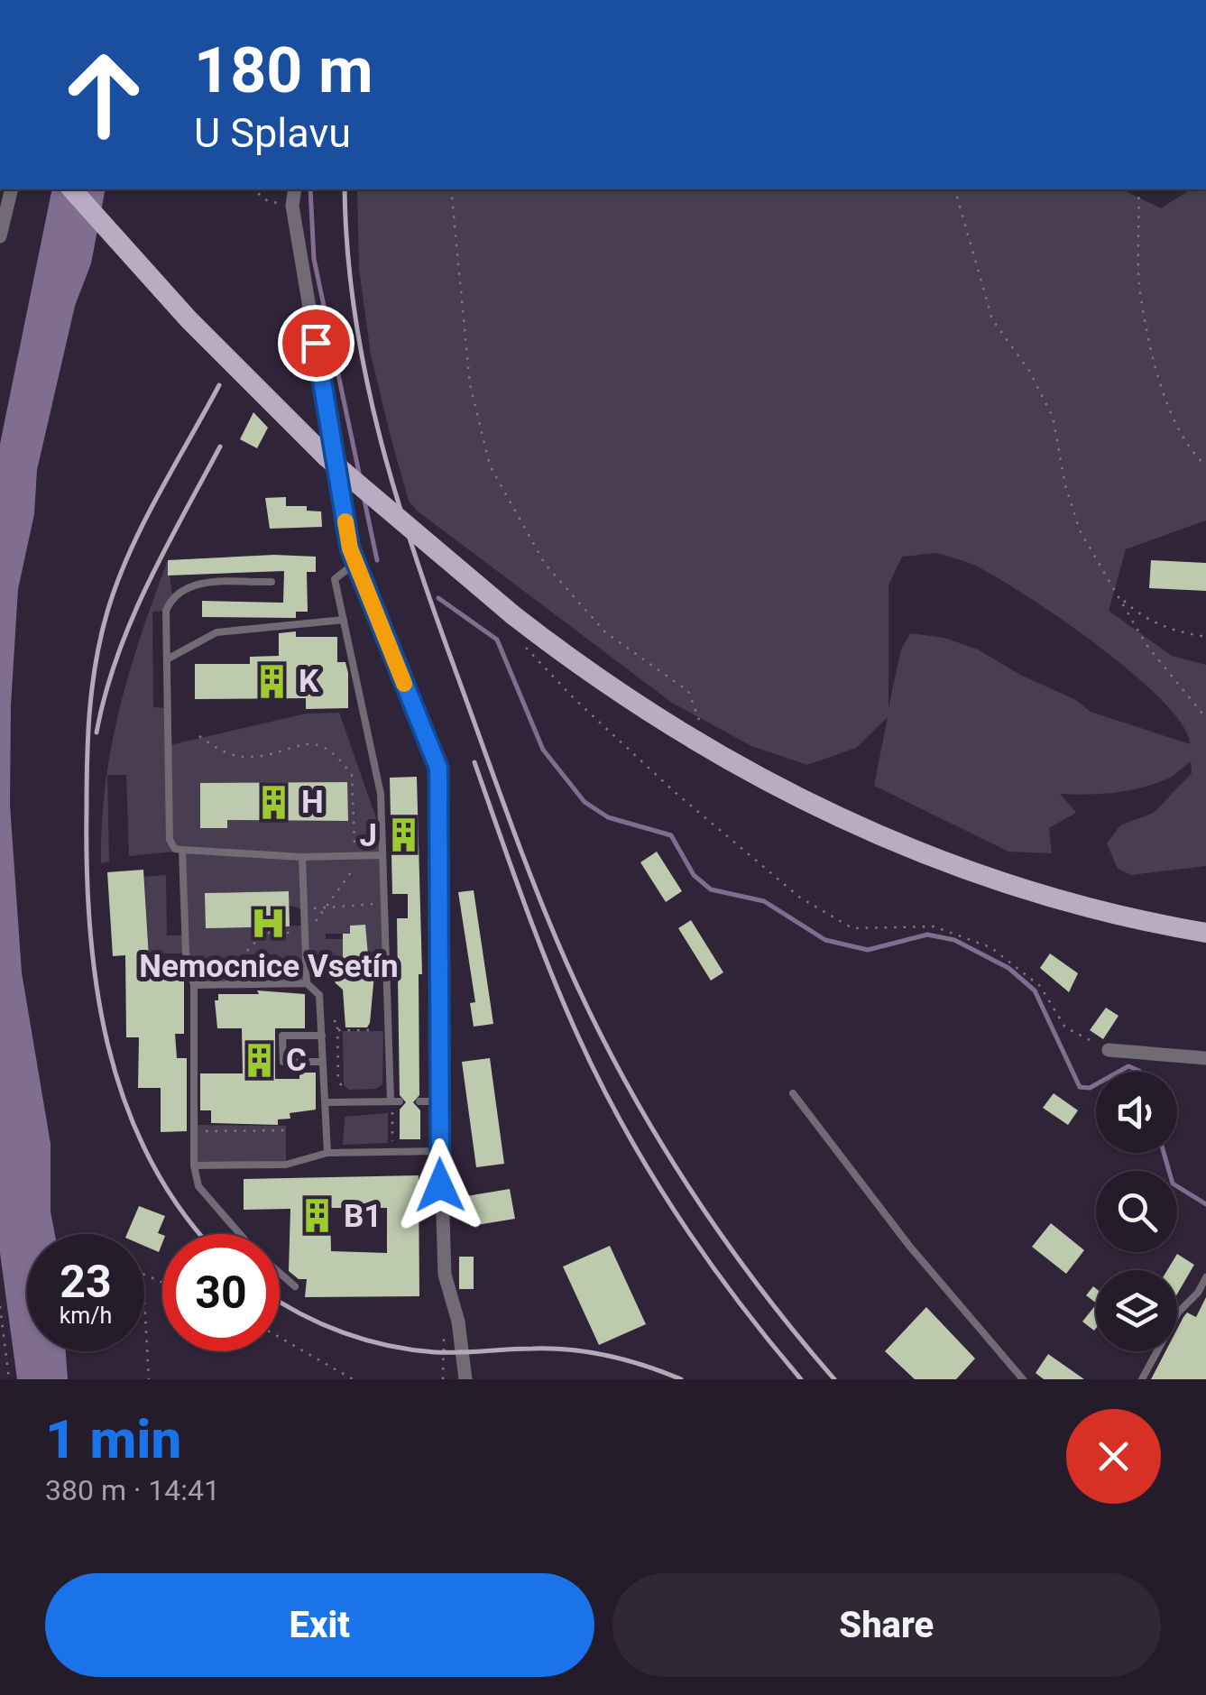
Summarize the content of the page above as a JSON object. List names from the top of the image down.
{
  "places": {
    "building": [
      "K",
      "H",
      "J",
      "C",
      "B1"
    ],
    "hospital": ["Nemocnice Vsetín"]
  },
  "page": {
    "turn": ["180 m", "U Splavu"],
    "speed": "23 km/h",
    "limit": "30",
    "heading": ["1 min", "380 m · 14:41"],
    "buttons": ["Exit", "Share"]
  }
}
